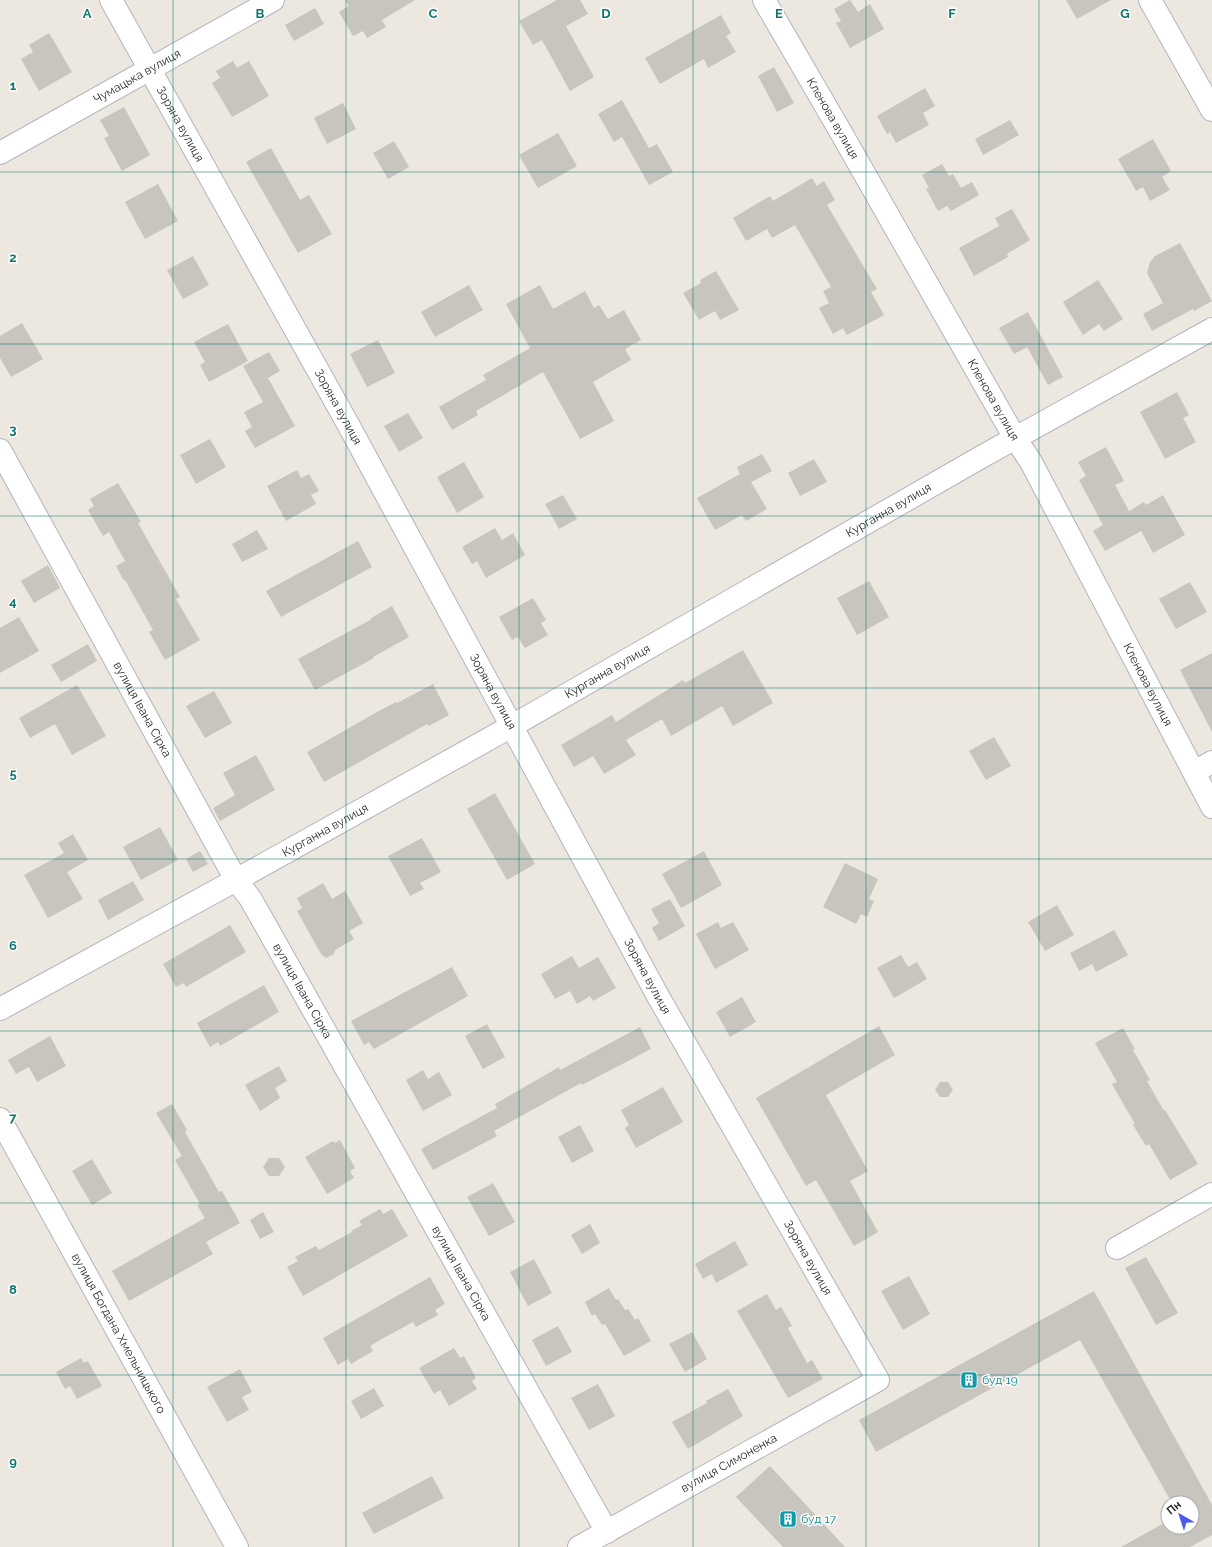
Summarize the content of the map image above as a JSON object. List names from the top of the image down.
{
  "streets": {
    "street": [
      "Чумацька вулиця",
      "Кленова вулиця",
      "Зоряна вулиця",
      "Курганна вулиця",
      "вулиця Івана Сірка",
      "вулиця Богдана Хмельницького",
      "вулиця Симоненка"
    ]
  },
  "crossings": [
    ["Чумацька вулиця", "Зоряна вулиця"],
    ["Кленова вулиця", "Курганна вулиця"],
    ["Зоряна вулиця", "Курганна вулиця"],
    ["Зоряна вулиця", "вулиця Симоненка"],
    ["Курганна вулиця", "вулиця Івана Сірка"],
    ["вулиця Івана Сірка", "вулиця Симоненка"]
  ],
  "places": {
    "building": ["буд 19", "буд 17"]
  },
  "north": "top left",
  "grid": {
    "columns": [
      "A",
      "B",
      "C",
      "D",
      "E",
      "F",
      "G"
    ],
    "rows": [
      "1",
      "2",
      "3",
      "4",
      "5",
      "6",
      "7",
      "8",
      "9"
    ]
  }
}
